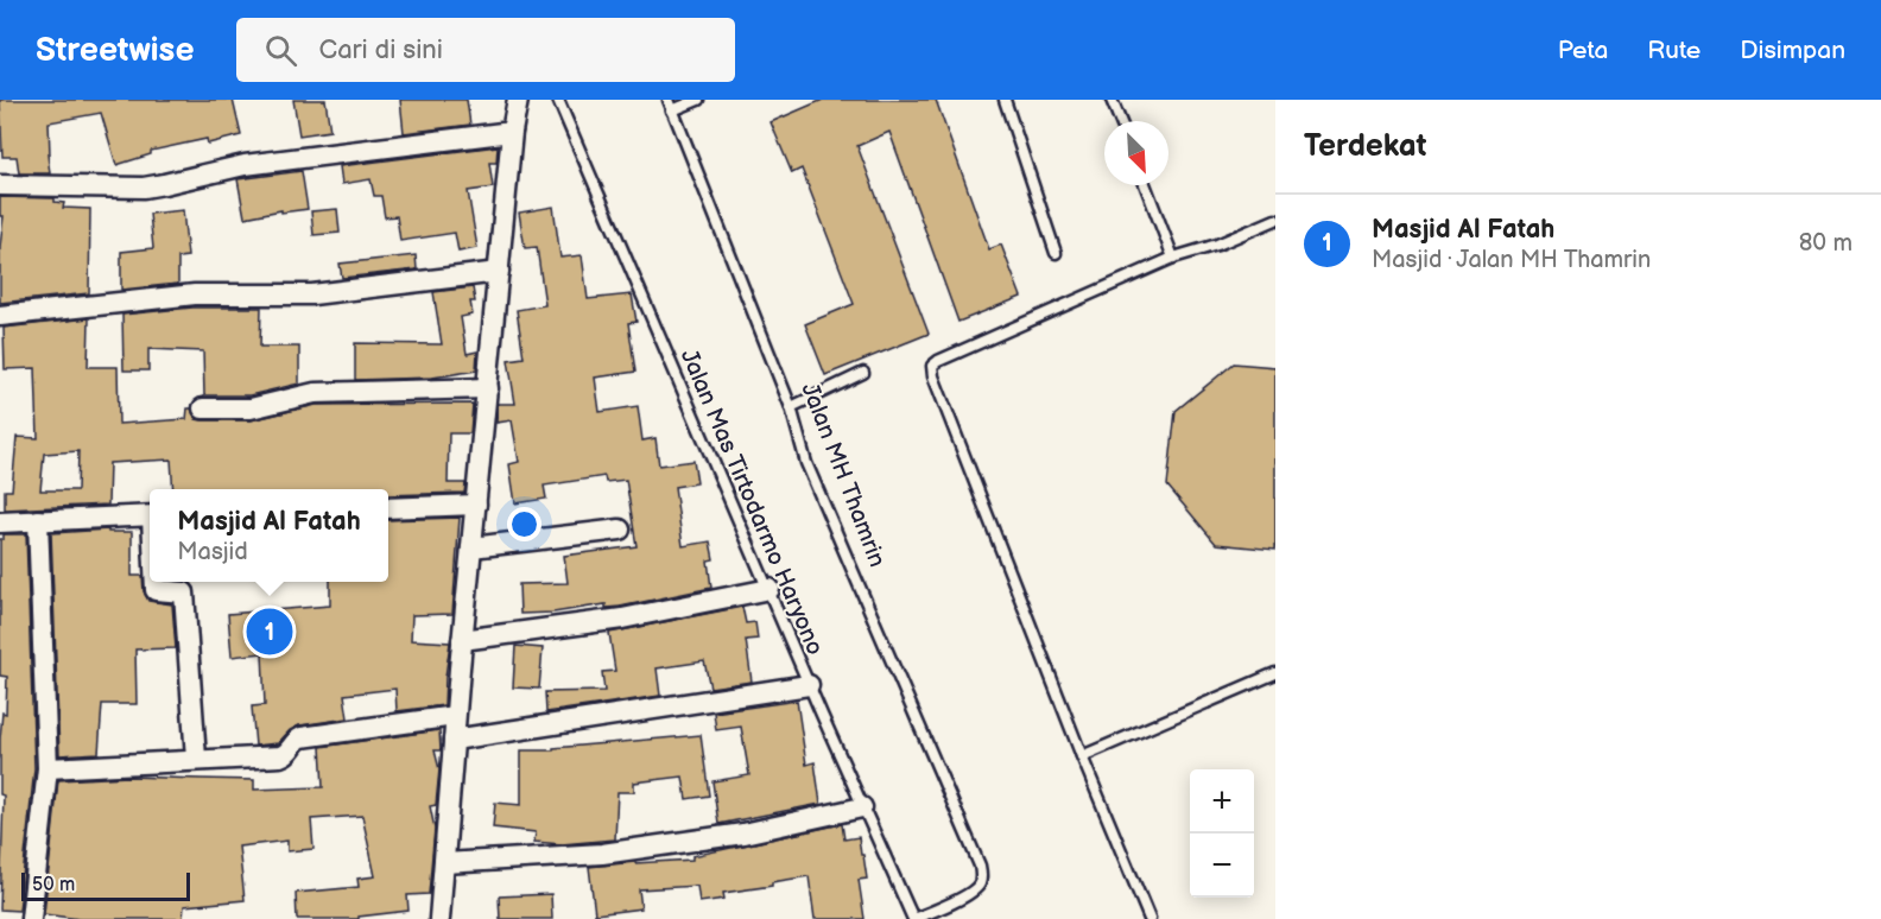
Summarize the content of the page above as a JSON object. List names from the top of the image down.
{
  "streets": {
    "lane": ["Jalan MH Thamrin", "Jalan Mas Tirtodarmo Haryono"]
  },
  "crossings": [
    ["Jalan MH Thamrin", "Jalan Mas Tirtodarmo Haryono"]
  ],
  "scale_bar": "50 m",
  "north": "bottom right",
  "page": {
    "header": "Streetwise",
    "search": "Cari di sini",
    "nav": ["Peta", "Rute", "Disimpan"],
    "heading": "Terdekat",
    "list": [
      {
        "mark": "1",
        "name": "Masjid Al Fatah",
        "note": "Masjid · Jalan MH Thamrin",
        "value": "80 m"
      }
    ],
    "popup": ["Masjid Al Fatah", "Masjid"],
    "pins": "1",
    "map_buttons": ["+", "−"],
    "scale": "50 m"
  }
}
